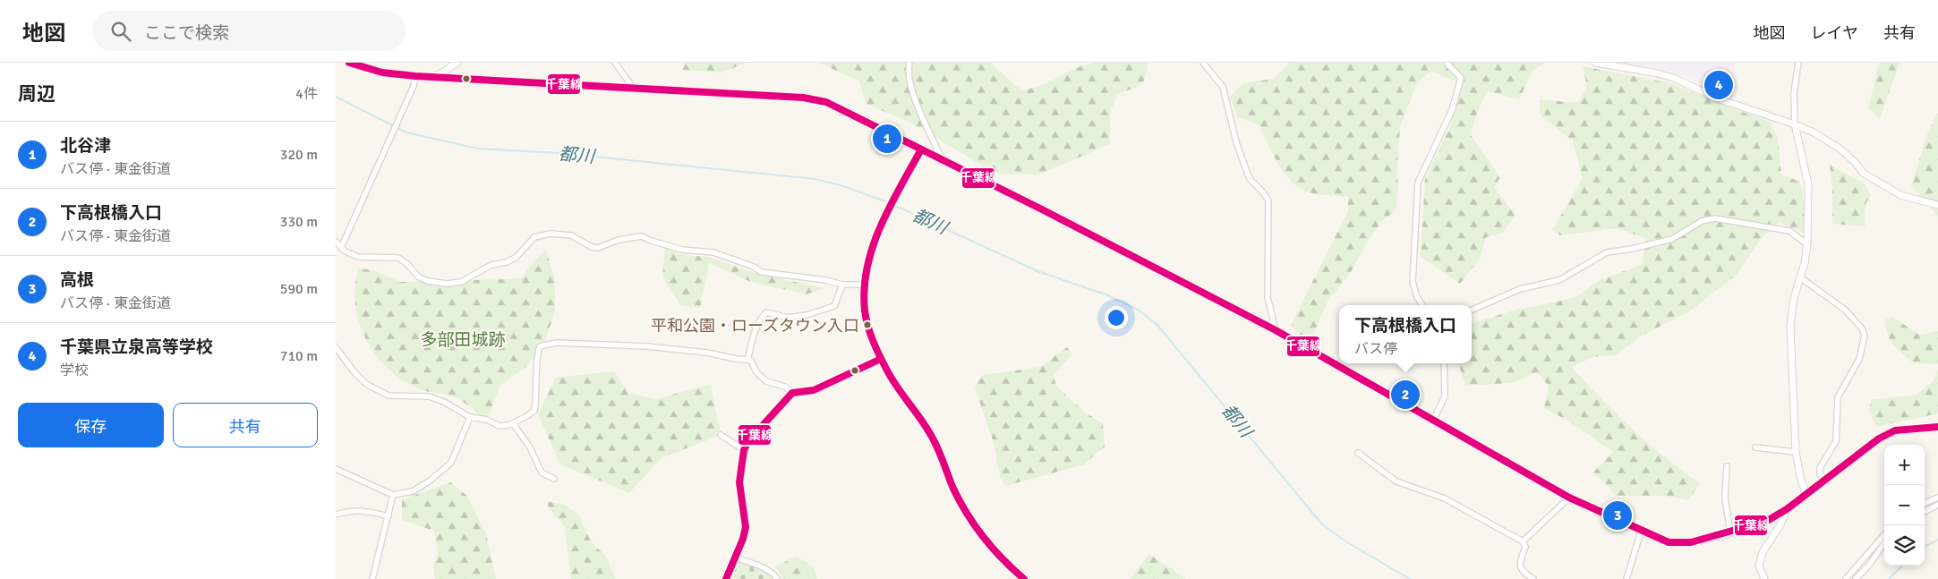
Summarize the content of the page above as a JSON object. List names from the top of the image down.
{
  "water": ["都川"],
  "parks": ["多部田城跡"],
  "places": ["平和公園・ローズタウン入口"],
  "lines": ["transit line 千葉線"],
  "page": {
    "header": "地図",
    "search": "ここで検索",
    "nav": ["地図", "レイヤ", "共有"],
    "heading": ["周辺", "4件"],
    "pins": [
      "4",
      "1",
      "2",
      "3"
    ],
    "list": [
      {
        "mark": "1",
        "name": "北谷津",
        "note": "バス停 · 東金街道",
        "value": "320 m"
      },
      {
        "mark": "2",
        "name": "下高根橋入口",
        "note": "バス停 · 東金街道",
        "value": "330 m"
      },
      {
        "mark": "3",
        "name": "高根",
        "note": "バス停 · 東金街道",
        "value": "590 m"
      },
      {
        "mark": "4",
        "name": "千葉県立泉高等学校",
        "note": "学校",
        "value": "710 m"
      }
    ],
    "popup": ["下高根橋入口", "バス停"],
    "buttons": ["保存", "共有"],
    "map_buttons": ["+", "−"]
  }
}
